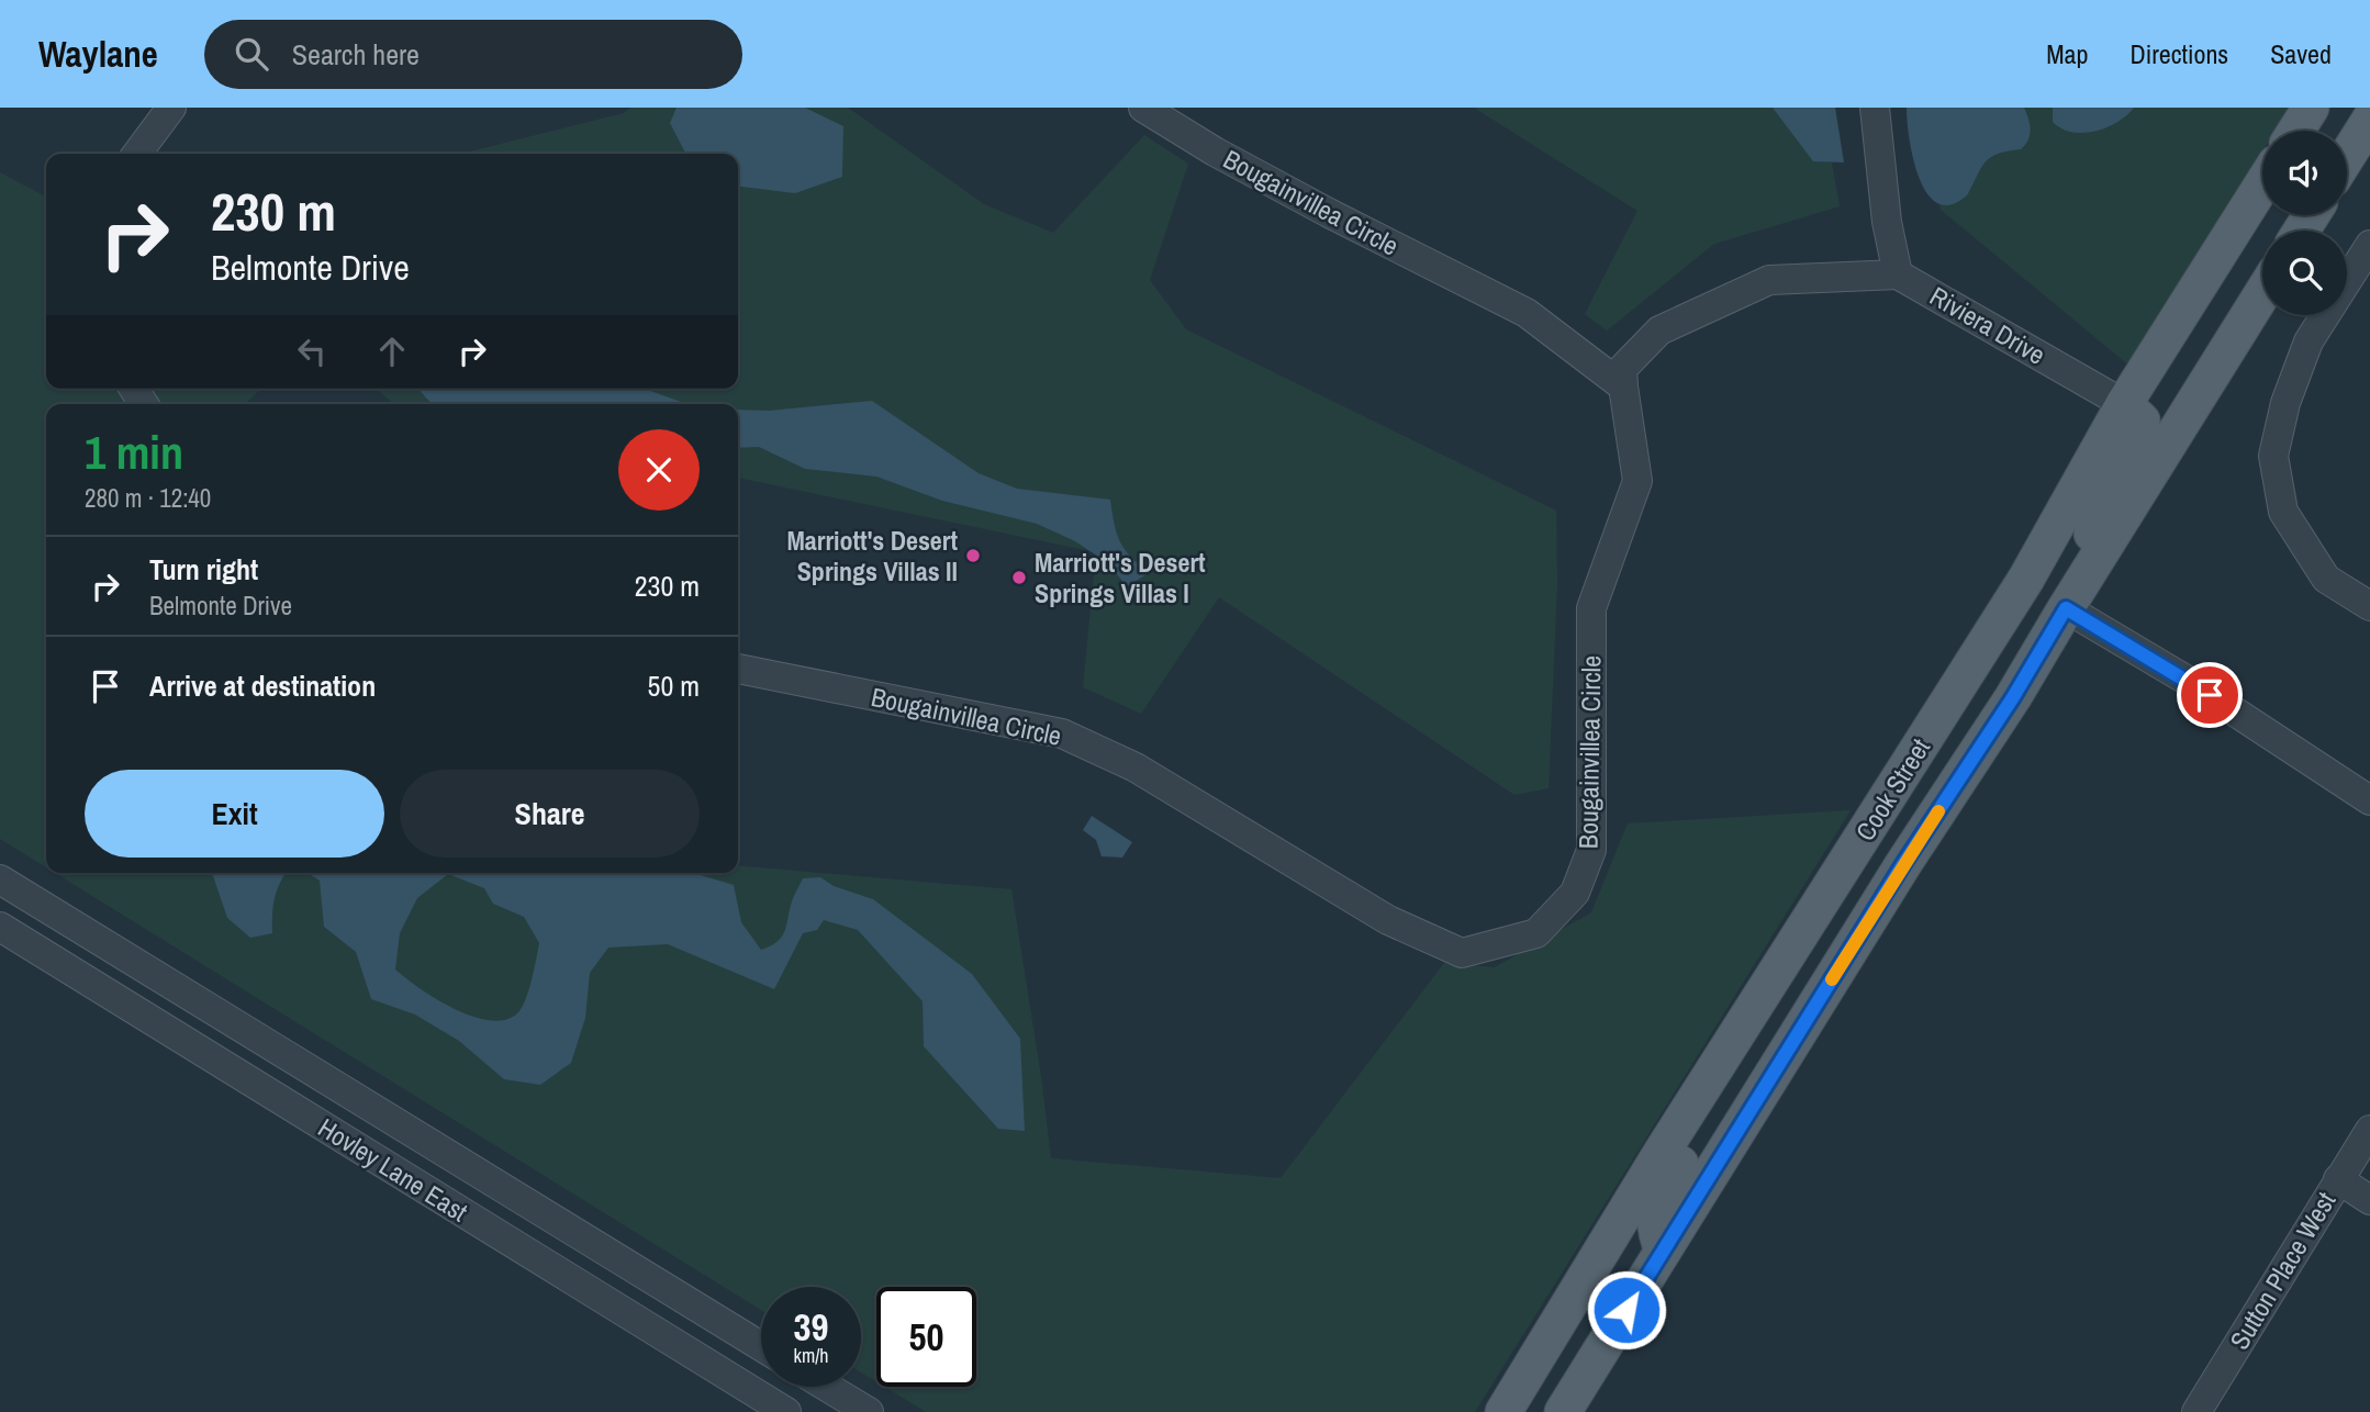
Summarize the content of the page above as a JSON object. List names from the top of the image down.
{
  "streets": {
    "main road": ["Cook Street"],
    "street": [
      "Bougainvillea Circle",
      "Riviera Drive",
      "Hovley Lane East",
      "Sutton Place West"
    ]
  },
  "crossings": [
    ["Riviera Drive", "Cook Street"]
  ],
  "places": ["Marriott's Desert Springs Villas II", "Marriott's Desert Springs Villas I"],
  "page": {
    "header": "Waylane",
    "search": "Search here",
    "nav": ["Map", "Directions", "Saved"],
    "turn": ["230 m", "Belmonte Drive"],
    "heading": ["1 min", "280 m · 12:40"],
    "list": [
      {
        "name": "Turn right",
        "note": "Belmonte Drive",
        "value": "230 m"
      },
      {
        "name": "Arrive at destination",
        "value": "50 m"
      }
    ],
    "buttons": ["Exit", "Share"],
    "speed": "39 km/h",
    "limit": "50"
  }
}
